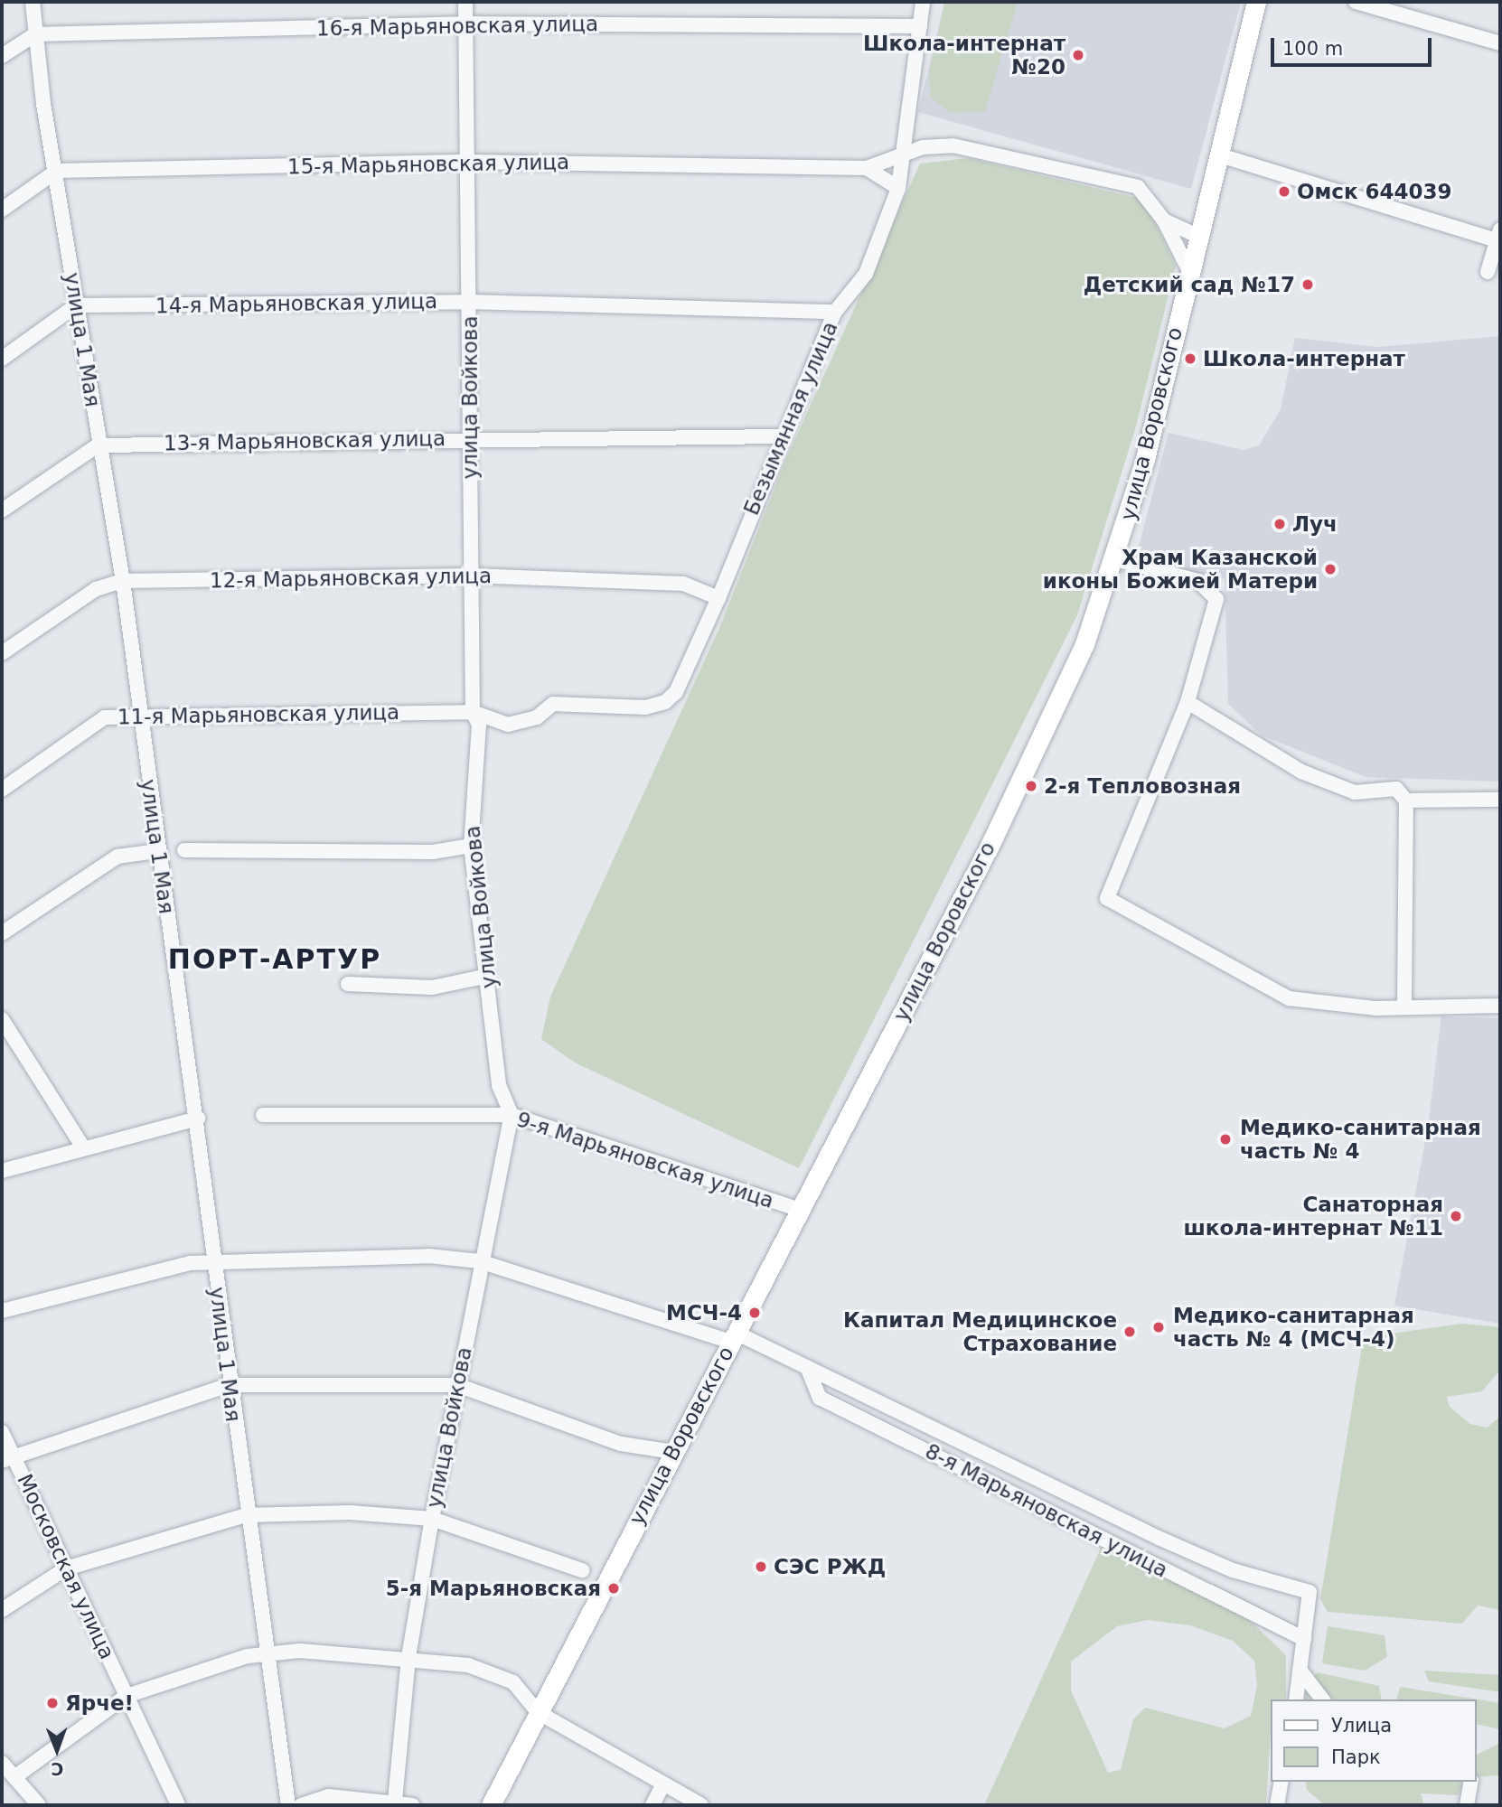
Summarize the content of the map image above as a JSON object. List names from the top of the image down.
{
  "streets": {
    "main road": ["улица Воровского"],
    "street": [
      "16-я Марьяновская улица",
      "15-я Марьяновская улица",
      "14-я Марьяновская улица",
      "улица 1 Мая",
      "улица Войкова",
      "Безымянная улица",
      "13-я Марьяновская улица",
      "12-я Марьяновская улица",
      "11-я Марьяновская улица",
      "9-я Марьяновская улица",
      "8-я Марьяновская улица",
      "Московская улица"
    ]
  },
  "crossings": [
    ["16-я Марьяновская улица", "улица 1 Мая"],
    ["16-я Марьяновская улица", "улица Войкова"],
    ["16-я Марьяновская улица", "Безымянная улица"],
    ["15-я Марьяновская улица", "улица 1 Мая"],
    ["15-я Марьяновская улица", "улица Войкова"],
    ["15-я Марьяновская улица", "Безымянная улица"],
    ["15-я Марьяновская улица", "улица Воровского"],
    ["14-я Марьяновская улица", "улица 1 Мая"],
    ["14-я Марьяновская улица", "улица Войкова"],
    ["14-я Марьяновская улица", "Безымянная улица"],
    ["улица 1 Мая", "13-я Марьяновская улица"],
    ["улица 1 Мая", "12-я Марьяновская улица"],
    ["улица 1 Мая", "11-я Марьяновская улица"],
    ["улица 1 Мая", "8-я Марьяновская улица"],
    ["улица Войкова", "13-я Марьяновская улица"],
    ["улица Войкова", "12-я Марьяновская улица"],
    ["улица Войкова", "11-я Марьяновская улица"],
    ["улица Войкова", "9-я Марьяновская улица"],
    ["улица Войкова", "8-я Марьяновская улица"],
    ["Безымянная улица", "13-я Марьяновская улица"],
    ["Безымянная улица", "12-я Марьяновская улица"],
    ["Безымянная улица", "11-я Марьяновская улица"],
    ["улица Воровского", "9-я Марьяновская улица"],
    ["улица Воровского", "8-я Марьяновская улица"]
  ],
  "districts": ["ПОРТ-АРТУР"],
  "places": [
    "Школа-интернат №20",
    "Омск 644039",
    "Детский сад №17",
    "Школа-интернат",
    "Луч",
    "Храм Казанской иконы Божией Матери",
    "2-я Тепловозная",
    "Медико-санитарная часть № 4",
    "Санаторная школа-интернат №11",
    "МСЧ-4",
    "Медико-санитарная часть № 4 (МСЧ-4)",
    "Капитал Медицинское Страхование",
    "СЭС РЖД",
    "5-я Марьяновская",
    "Ярче!"
  ],
  "legend": ["Улица", "Парк"],
  "scale_bar": "100 m",
  "north": "bottom"
}
